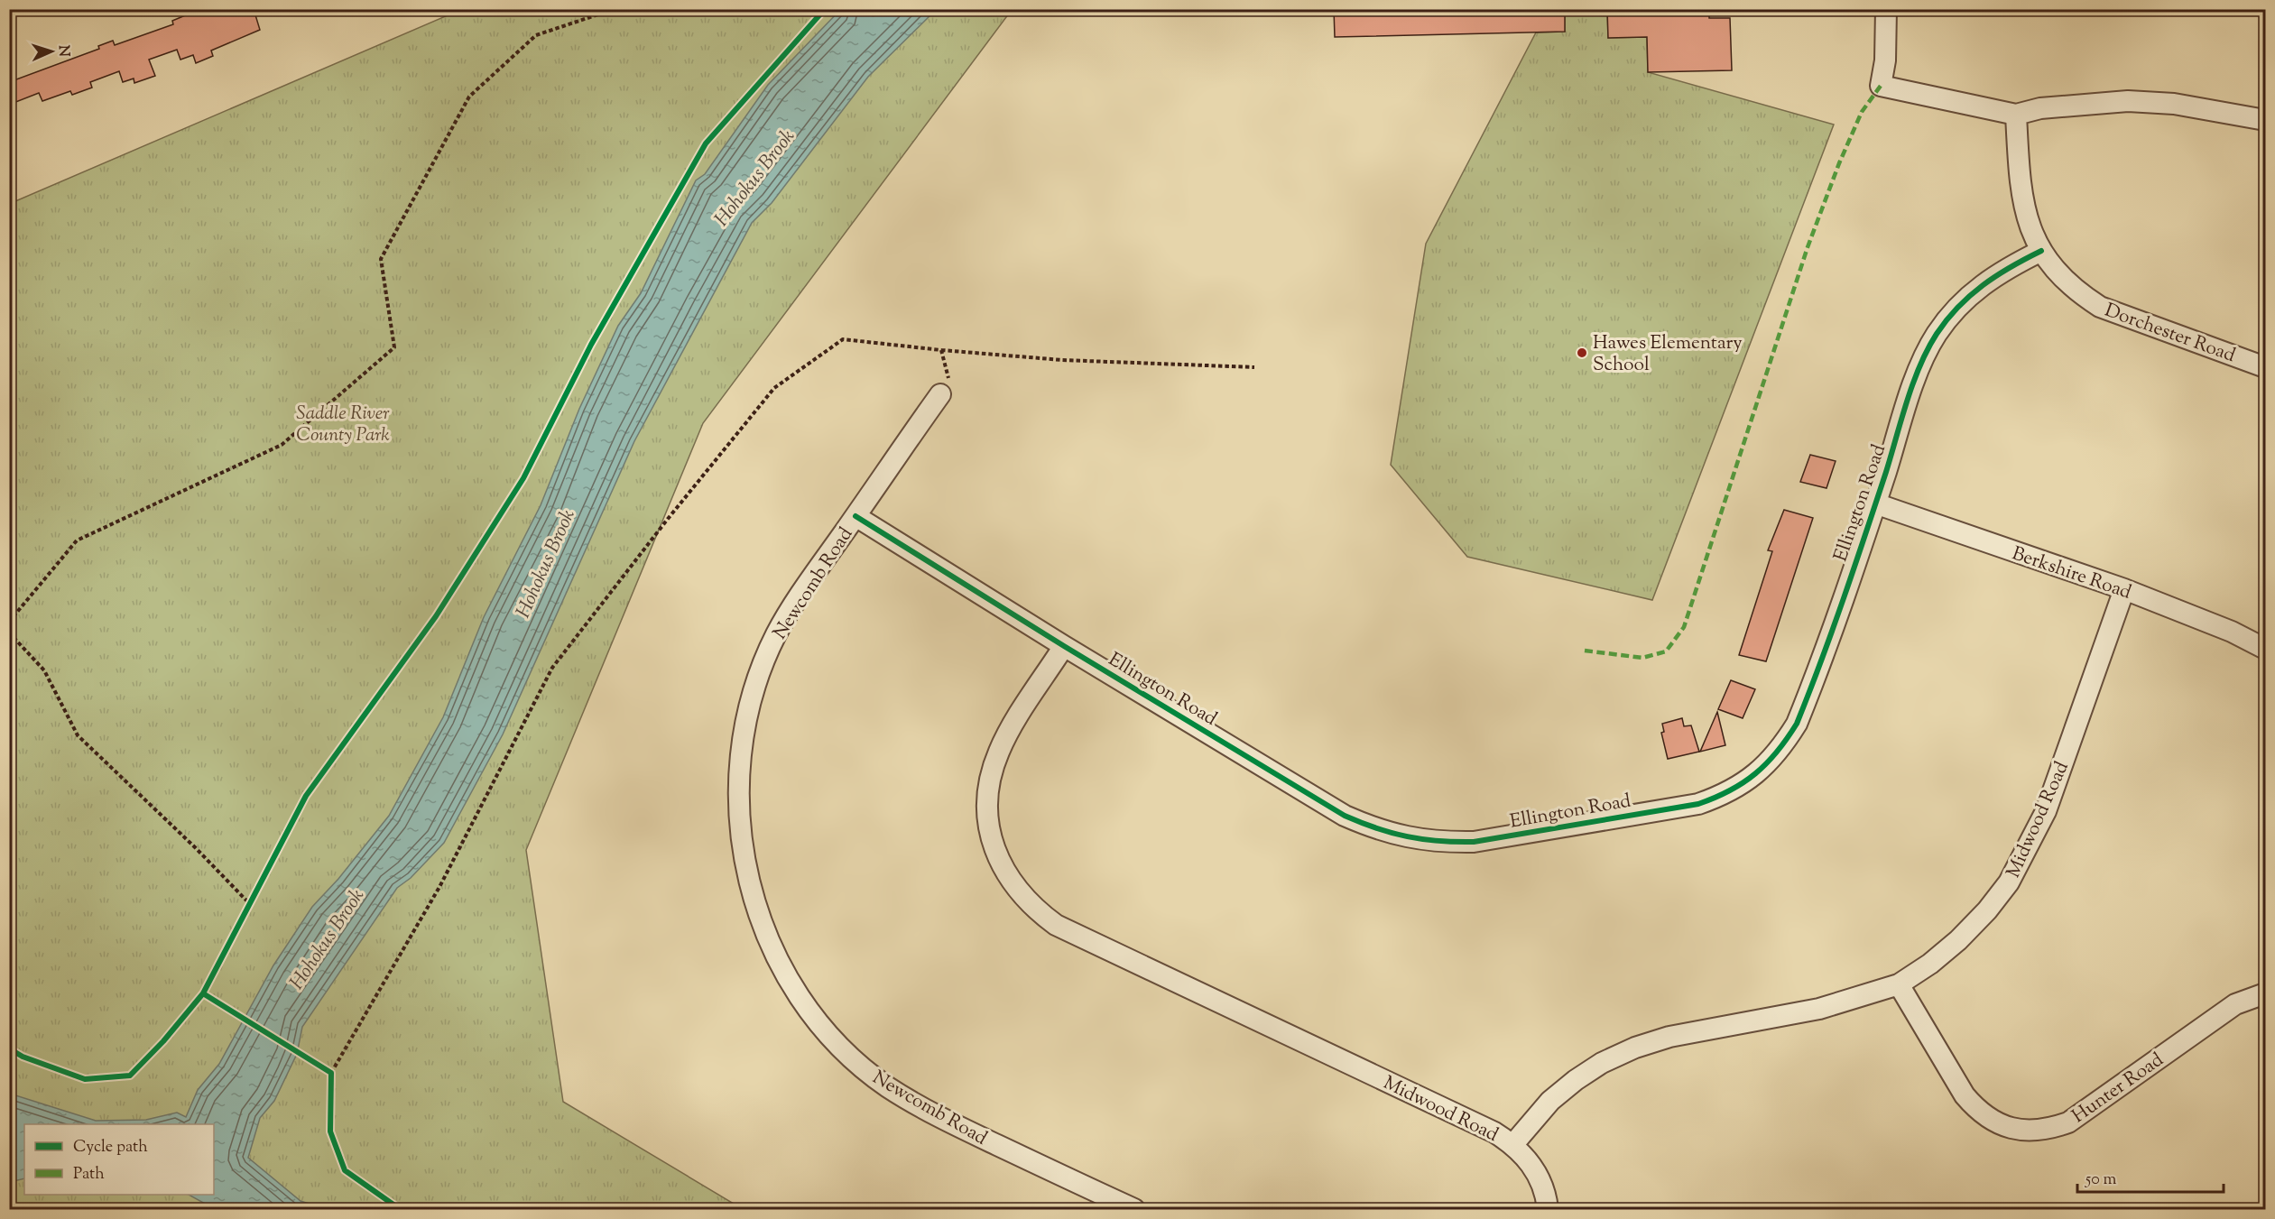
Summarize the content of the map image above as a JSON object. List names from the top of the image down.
{
  "streets": {
    "street": [
      "Dorchester Road",
      "Ellington Road",
      "Berkshire Road",
      "Newcomb Road",
      "Midwood Road",
      "Hunter Road"
    ]
  },
  "crossings": [
    ["Dorchester Road", "Ellington Road"],
    ["Ellington Road", "Berkshire Road"],
    ["Ellington Road", "Newcomb Road"],
    ["Ellington Road", "Midwood Road"],
    ["Berkshire Road", "Midwood Road"],
    ["Midwood Road", "Hunter Road"]
  ],
  "water": ["Hohokus Brook"],
  "parks": ["Saddle River County Park"],
  "places": ["Hawes Elementary School"],
  "legend": ["Cycle path", "Path"],
  "scale_bar": "50 m",
  "north": "right"
}
